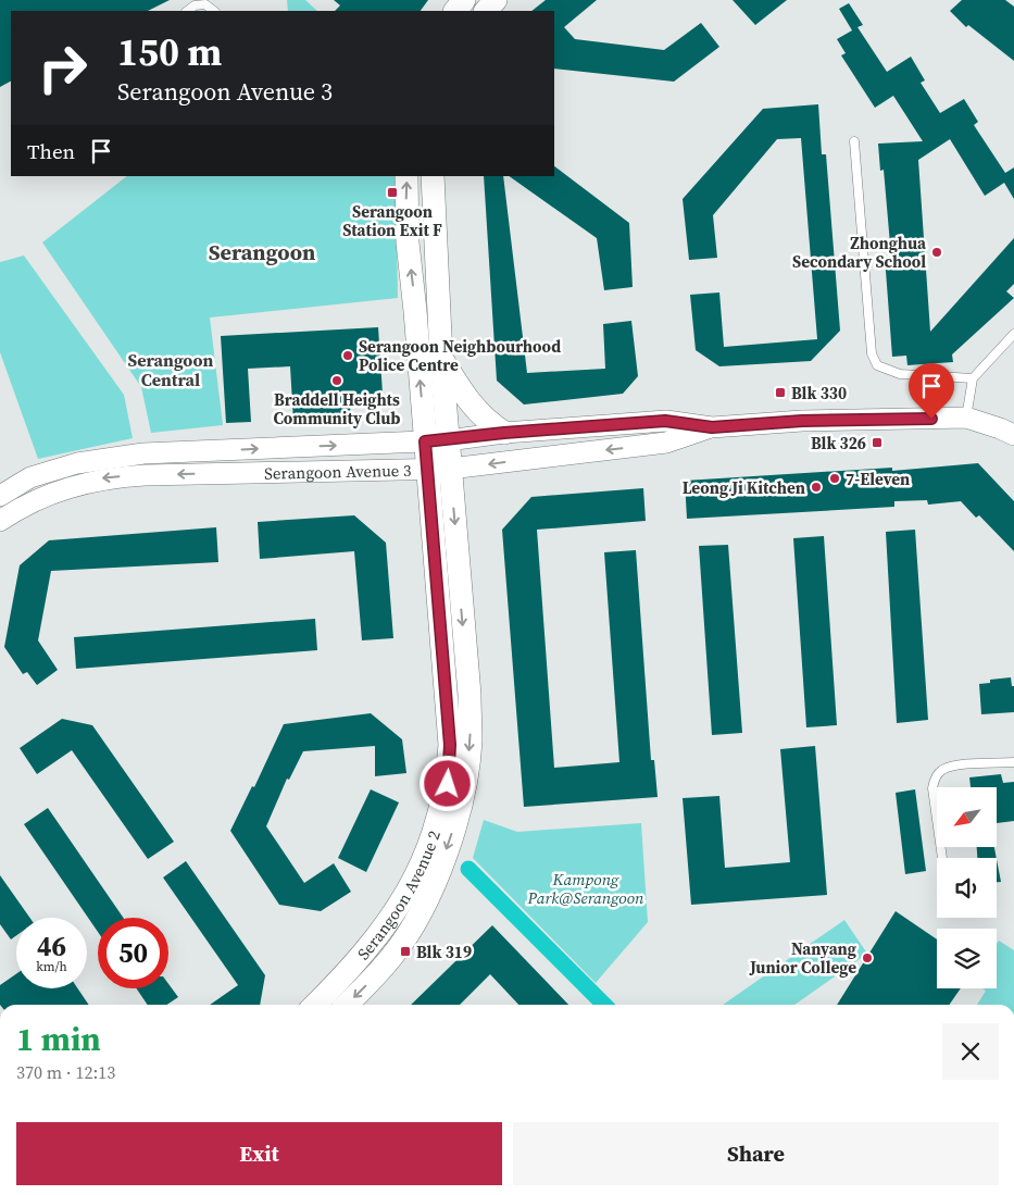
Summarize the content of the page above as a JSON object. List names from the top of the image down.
{
  "streets": {
    "main road": ["Serangoon Avenue 2"],
    "street": ["Serangoon Avenue 3"]
  },
  "crossings": [
    ["Serangoon Avenue 3", "Serangoon Avenue 2"]
  ],
  "districts": ["Serangoon", "Serangoon Central"],
  "parks": ["Kampong Park@Serangoon"],
  "places": {
    "transit": [
      "Serangoon Station Exit F",
      "Blk 330",
      "Blk 326",
      "Blk 319"
    ],
    "other": [
      "Zhonghua Secondary School",
      "Serangoon Neighbourhood Police Centre",
      "Braddell Heights Community Club",
      "7-Eleven",
      "Leong Ji Kitchen",
      "Nanyang Junior College"
    ]
  },
  "north": "bottom left",
  "page": {
    "turn": ["150 m", "Serangoon Avenue 3"],
    "then": "Then",
    "speed": "46 km/h",
    "limit": "50",
    "heading": ["1 min", "370 m · 12:13"],
    "buttons": ["Exit", "Share"]
  }
}
